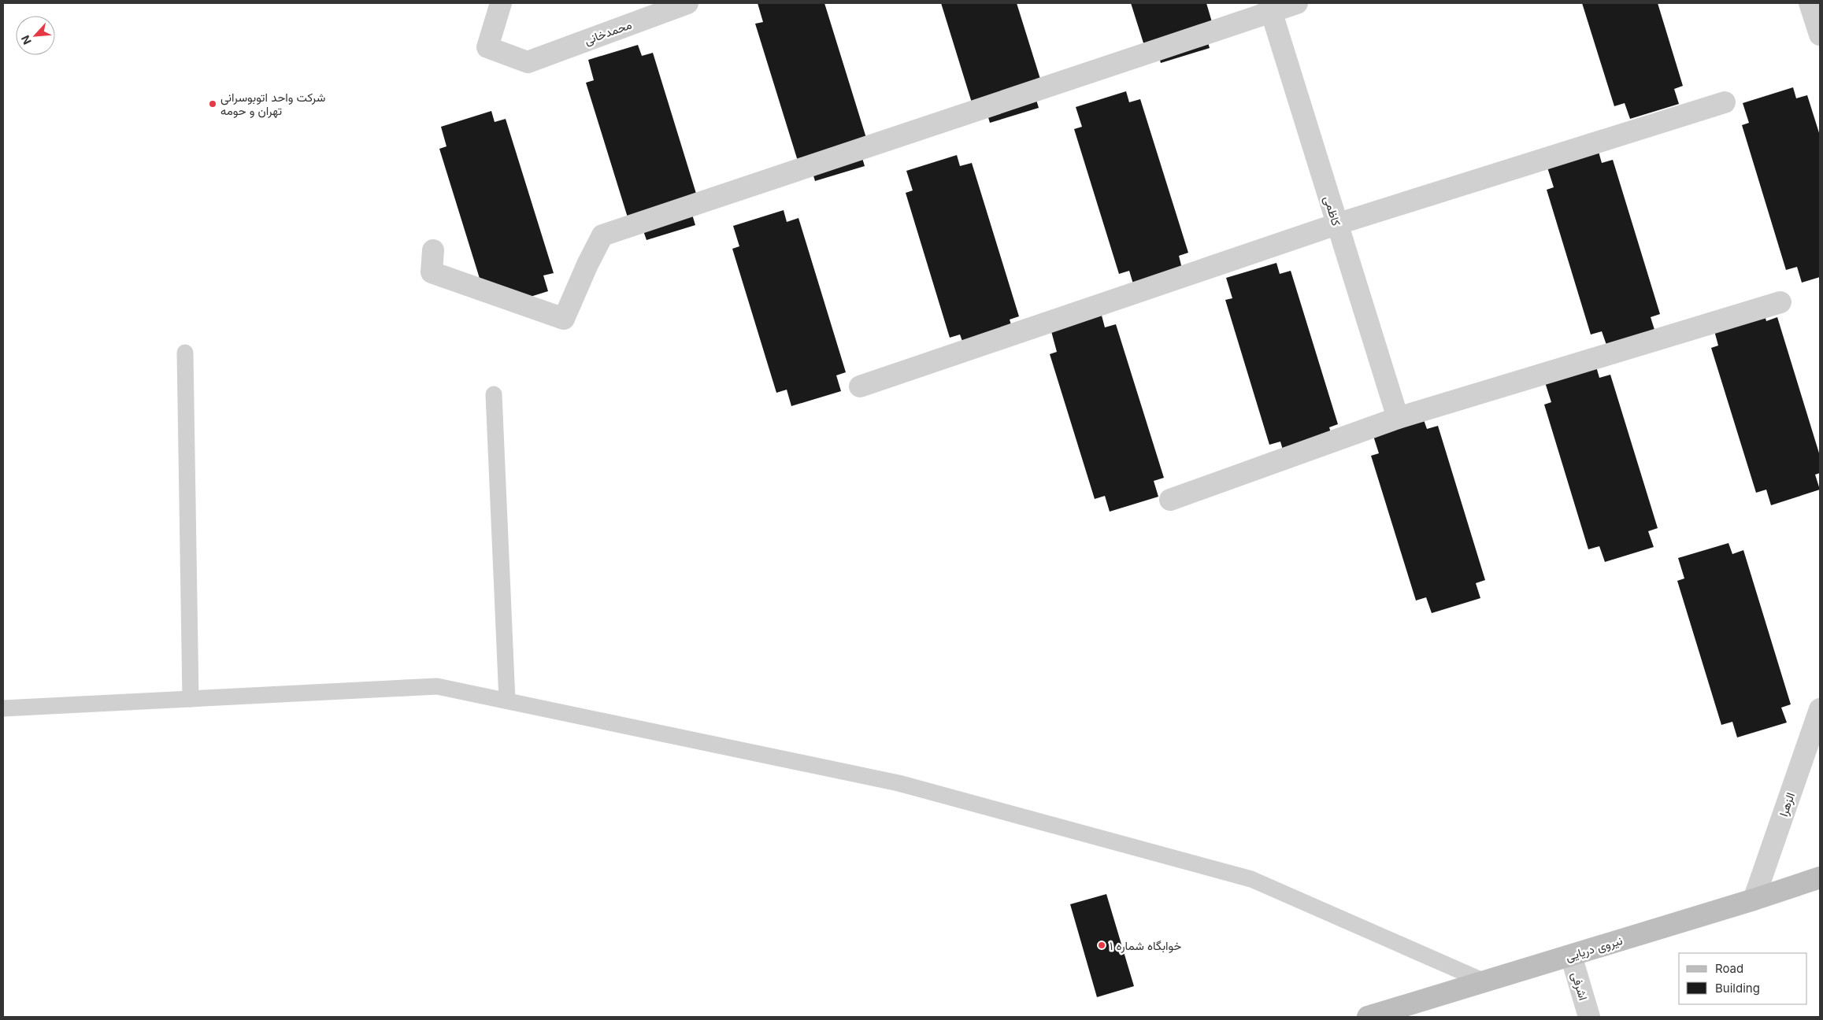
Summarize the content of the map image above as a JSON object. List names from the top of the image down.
{
  "streets": {
    "main road": ["نیروی دریایی"],
    "street": [
      "محمدخانی",
      "کاظمی",
      "الزهرا",
      "اشرفی"
    ]
  },
  "crossings": [
    ["الزهرا", "نیروی دریایی"],
    ["نیروی دریایی", "اشرفی"]
  ],
  "places": ["شرکت واحد اتوبوسرانی تهران و حومه", "خوابگاه شماره ۱"],
  "legend": ["Road", "Building"],
  "north": "bottom left"
}
